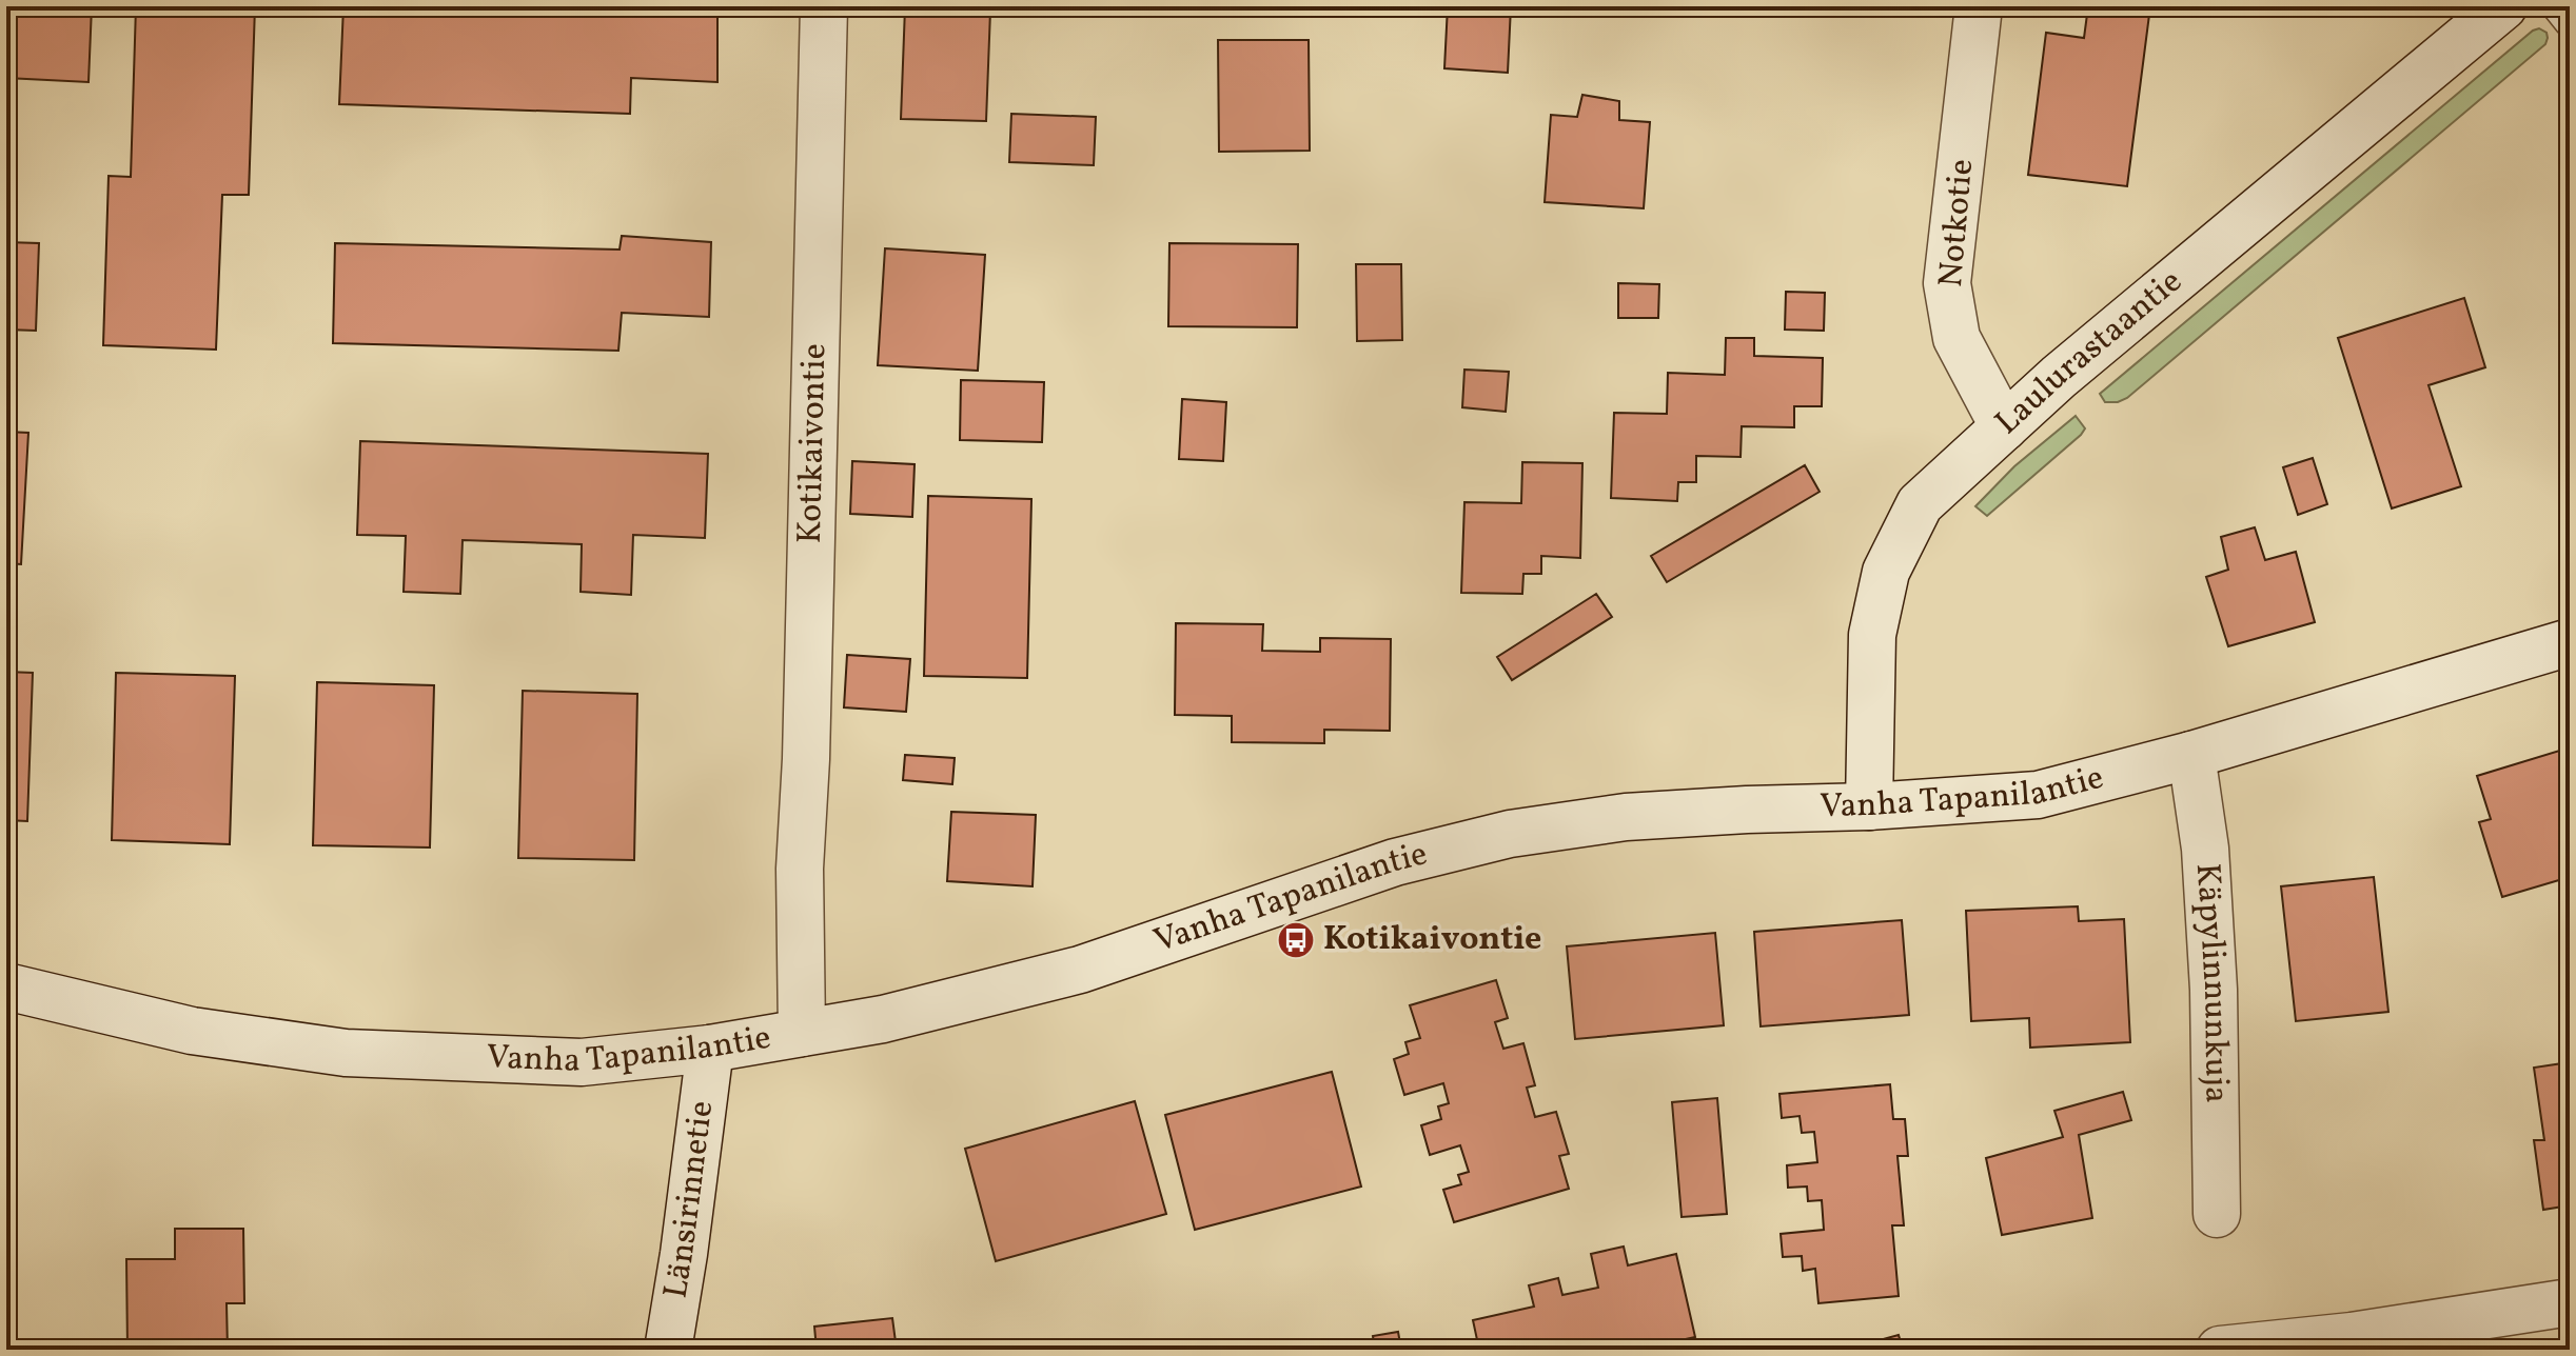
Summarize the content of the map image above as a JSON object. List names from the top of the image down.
{
  "streets": {
    "street": [
      "Notkotie",
      "Laulurastaantie",
      "Kotikaivontie",
      "Vanha Tapanilantie",
      "Käpylinnunkuja",
      "Länsirinnetie"
    ]
  },
  "crossings": [
    ["Notkotie", "Laulurastaantie"],
    ["Laulurastaantie", "Vanha Tapanilantie"],
    ["Kotikaivontie", "Vanha Tapanilantie"],
    ["Vanha Tapanilantie", "Käpylinnunkuja"],
    ["Vanha Tapanilantie", "Länsirinnetie"]
  ],
  "places": {
    "bus stop": ["Kotikaivontie"]
  }
}
